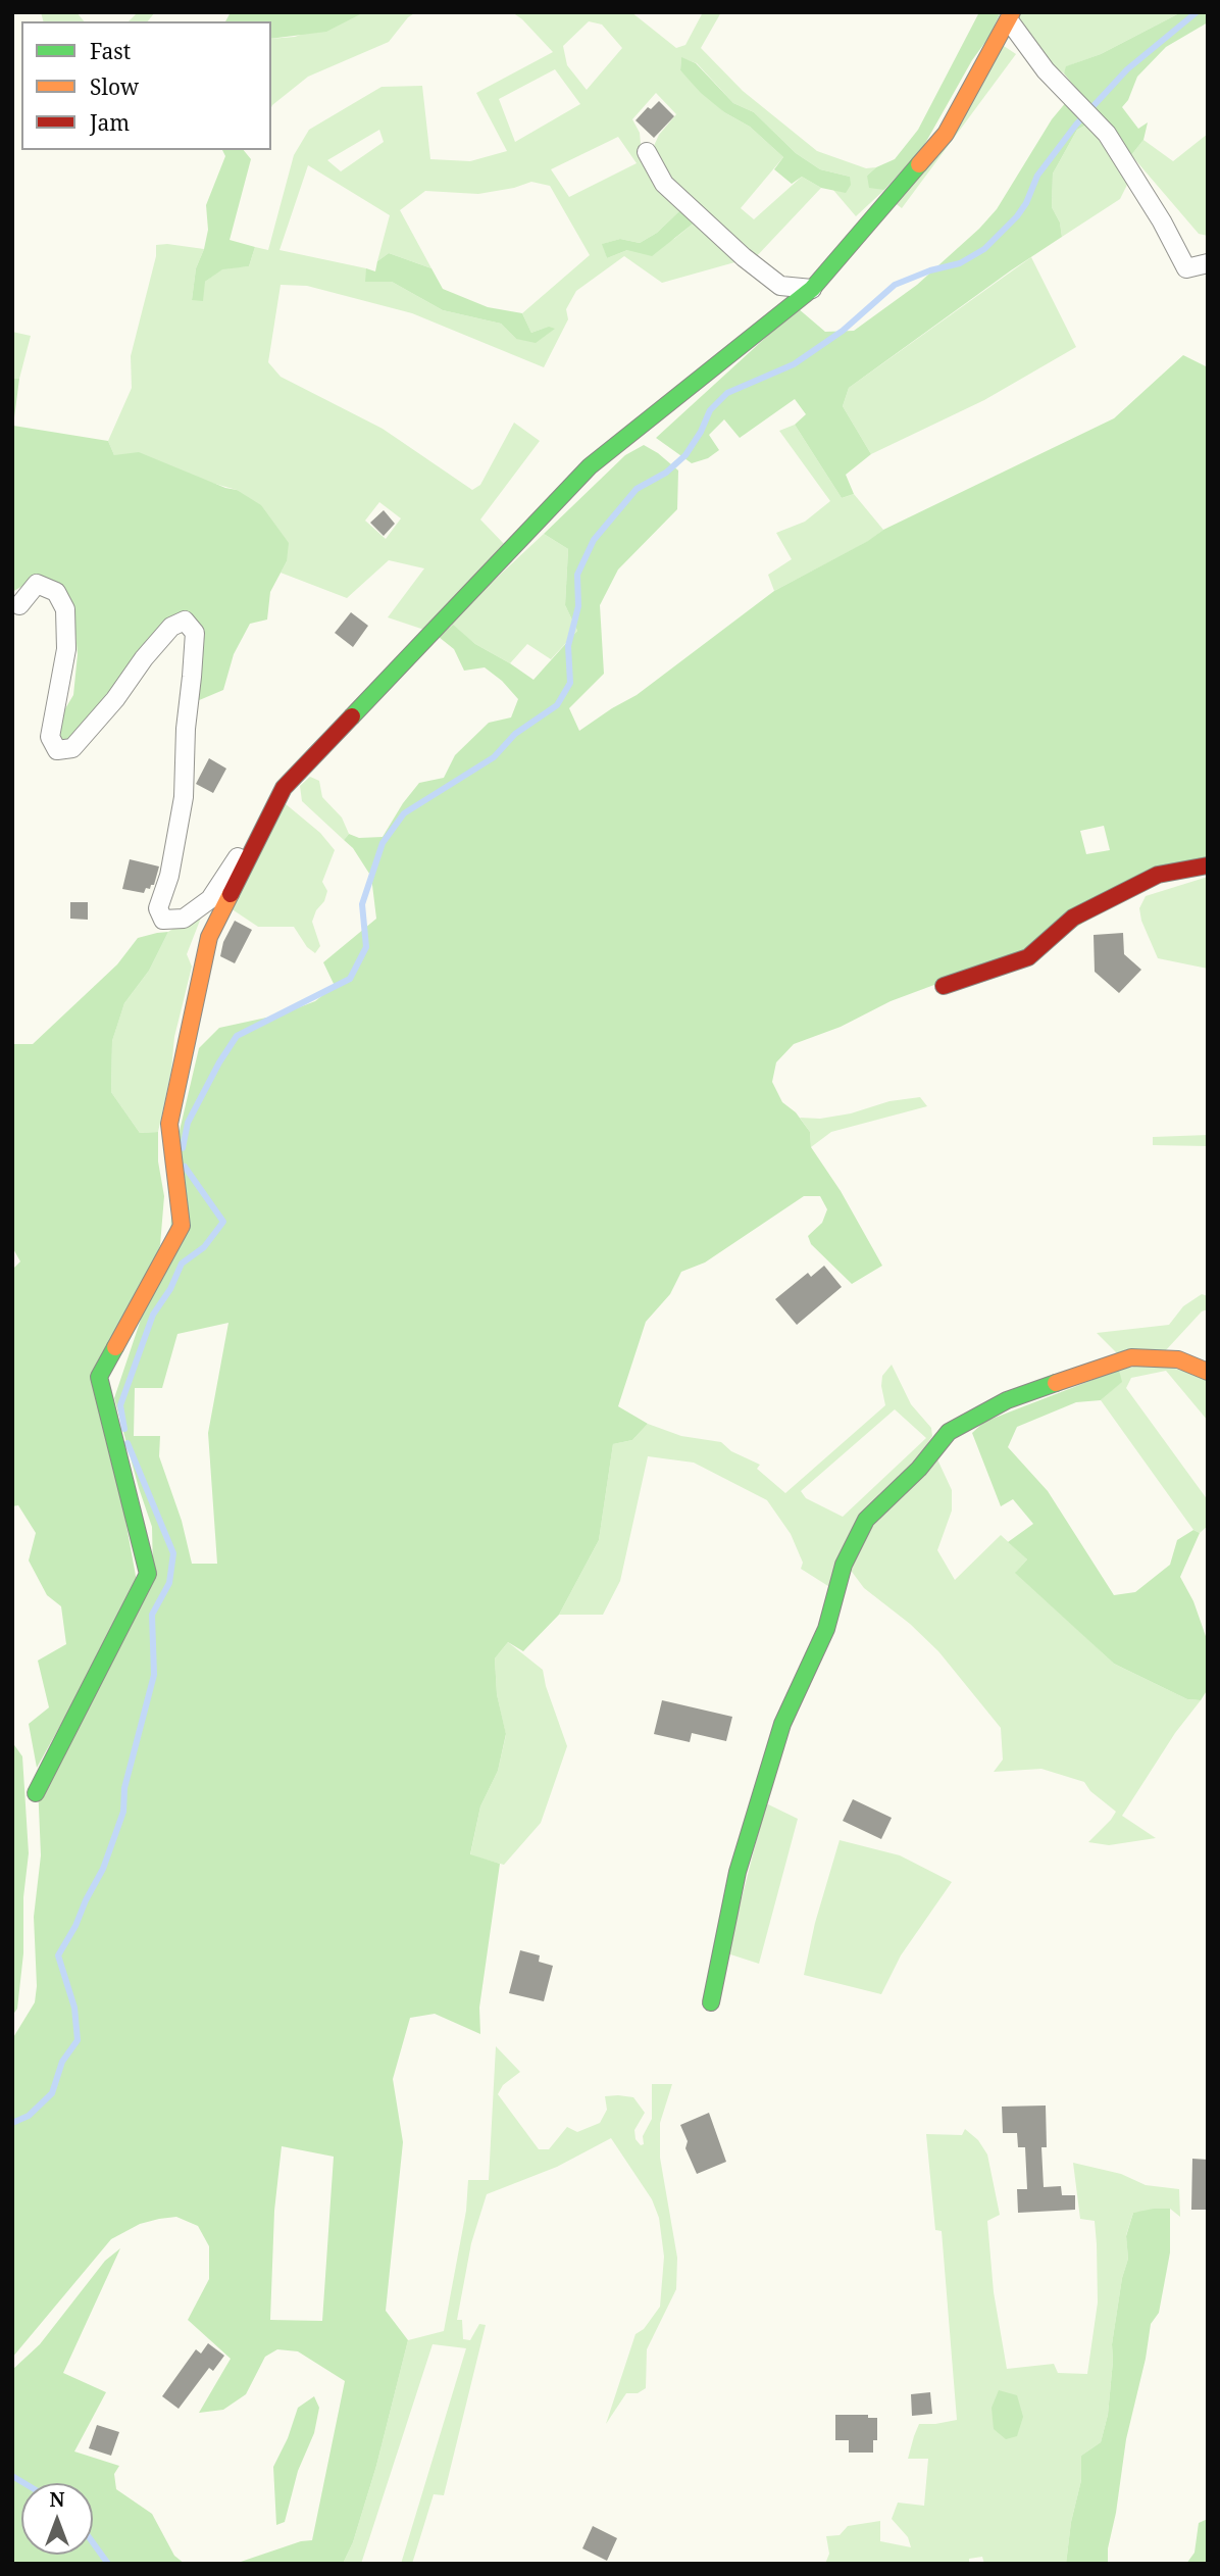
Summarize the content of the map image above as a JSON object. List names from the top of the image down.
{
  "legend": ["Fast", "Slow", "Jam"],
  "north": "top"
}
